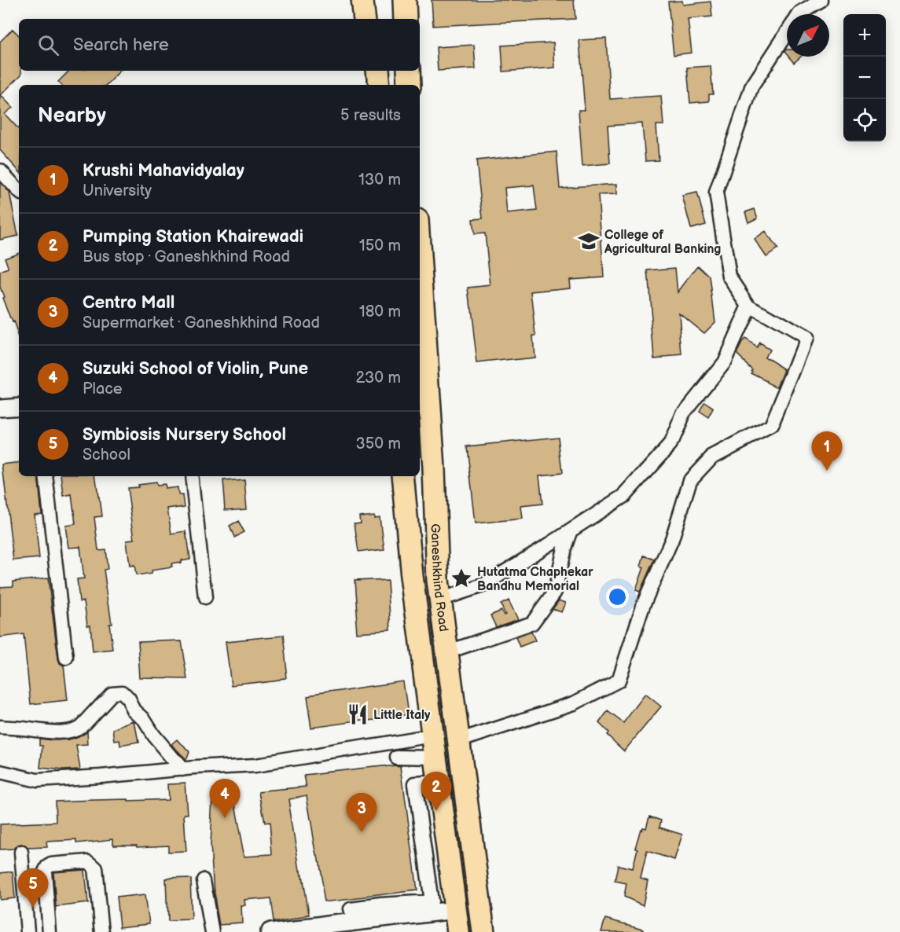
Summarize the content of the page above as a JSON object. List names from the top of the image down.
{
  "streets": {
    "main road": ["Ganeshkhind Road"]
  },
  "places": {
    "school or university": ["College of Agricultural Banking"],
    "place": ["Hutatma Chaphekar Bandhu Memorial"],
    "restaurant": ["Little Italy"]
  },
  "north": "top right",
  "page": {
    "map_buttons": ["+", "−"],
    "search": "Search here",
    "heading": ["Nearby", "5 results"],
    "list": [
      {
        "mark": "1",
        "name": "Krushi Mahavidyalay",
        "note": "University",
        "value": "130 m"
      },
      {
        "mark": "2",
        "name": "Pumping Station Khairewadi",
        "note": "Bus stop · Ganeshkhind Road",
        "value": "150 m"
      },
      {
        "mark": "3",
        "name": "Centro Mall",
        "note": "Supermarket · Ganeshkhind Road",
        "value": "180 m"
      },
      {
        "mark": "4",
        "name": "Suzuki School of Violin, Pune",
        "note": "Place",
        "value": "230 m"
      },
      {
        "mark": "5",
        "name": "Symbiosis Nursery School",
        "note": "School",
        "value": "350 m"
      }
    ],
    "pins": [
      "1",
      "2",
      "4",
      "3",
      "5"
    ]
  }
}
